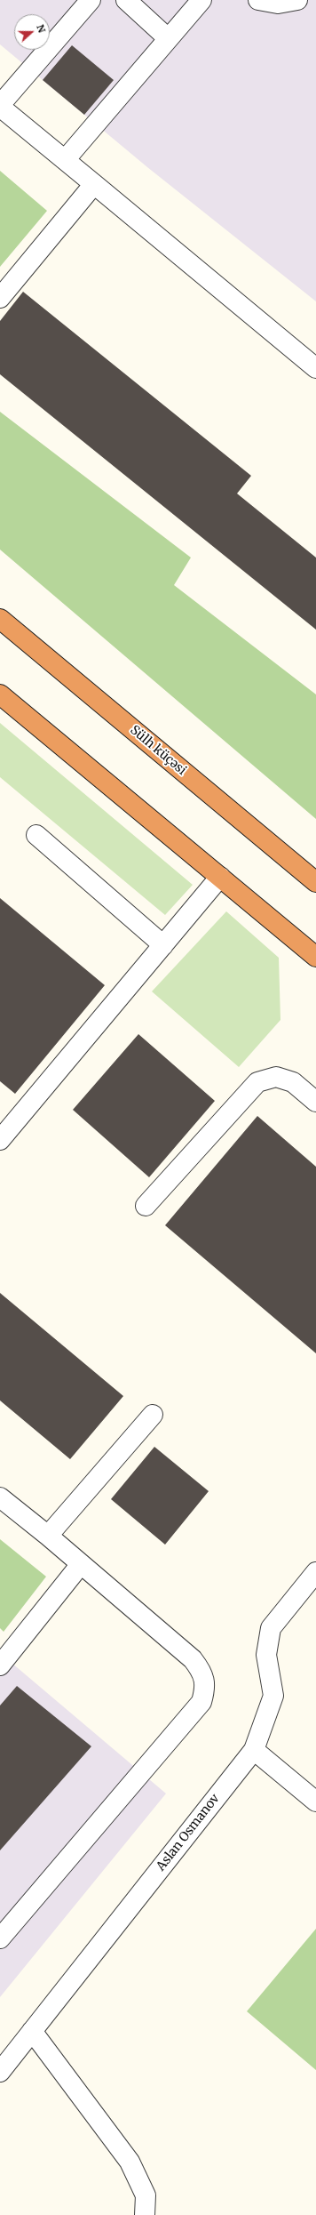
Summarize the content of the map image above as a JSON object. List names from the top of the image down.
{
  "streets": {
    "highway": ["Sülh küçəsi"],
    "street": ["Aslan Osmanov"]
  },
  "north": "right"
}
